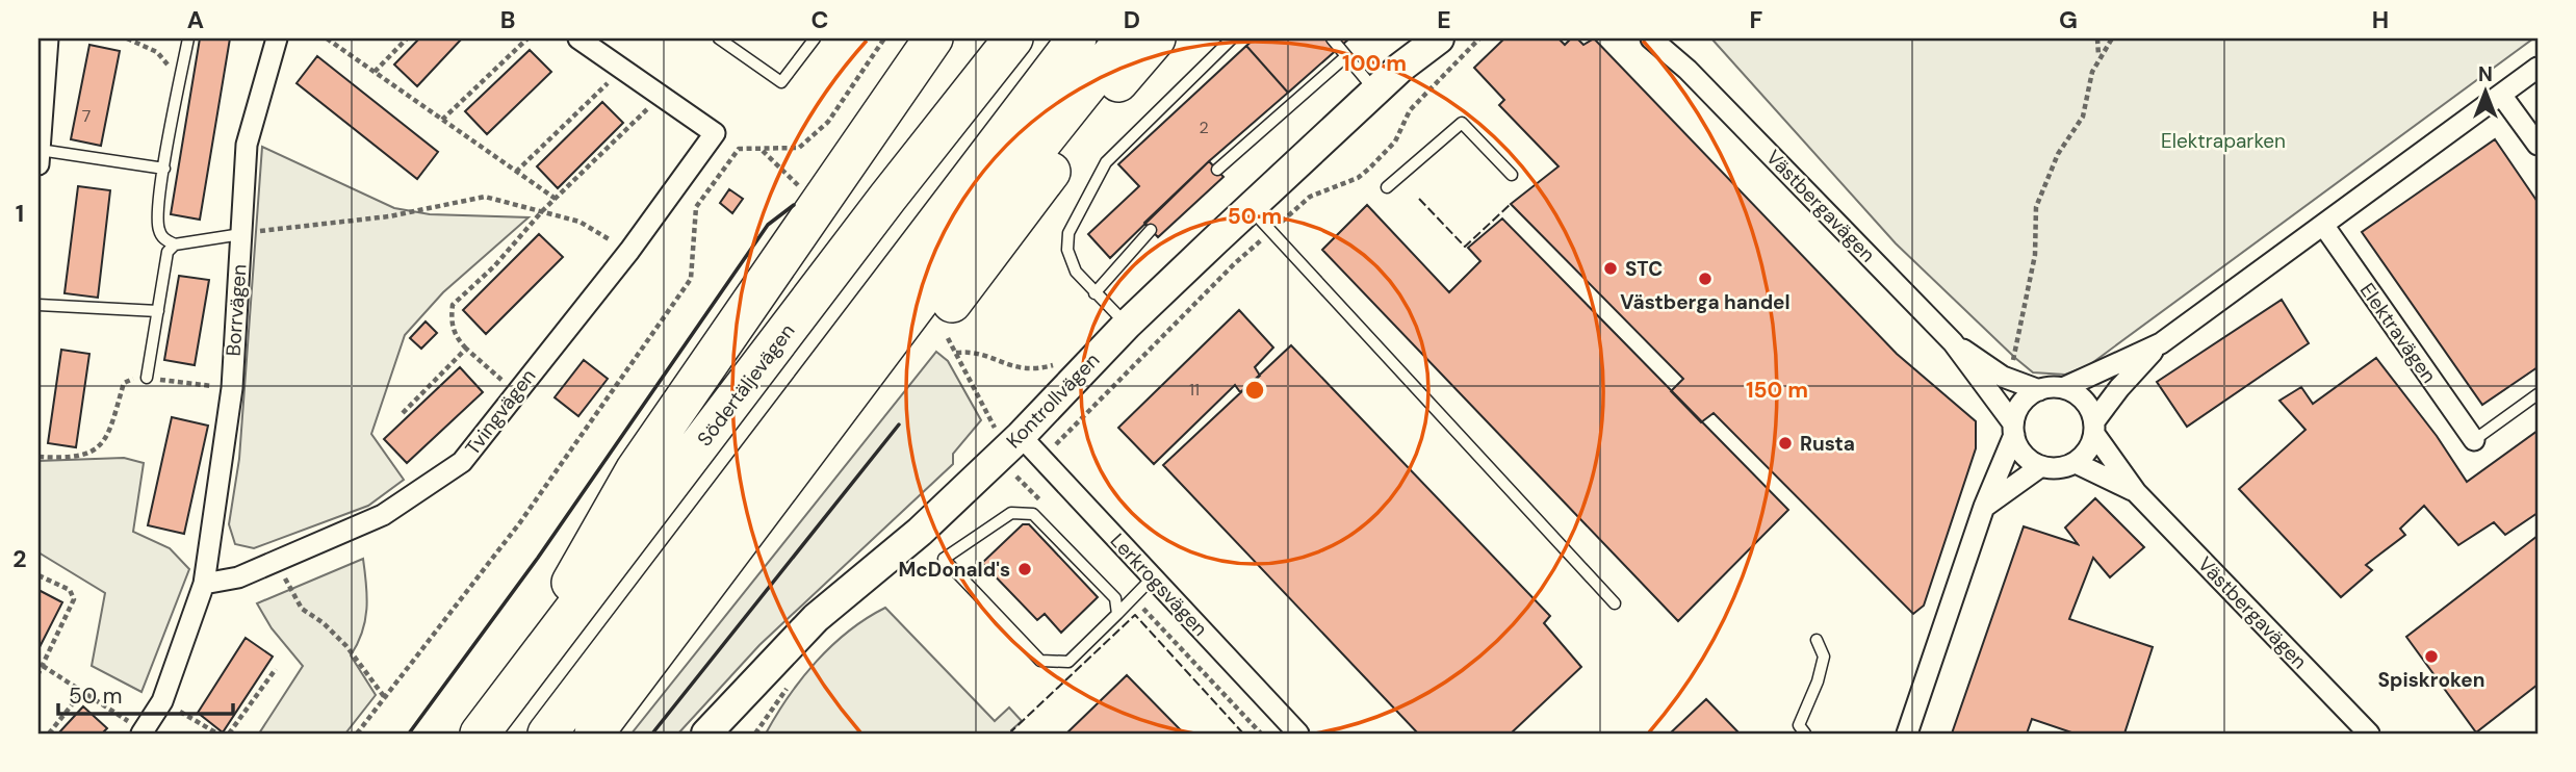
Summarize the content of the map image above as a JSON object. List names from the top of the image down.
{
  "streets": {
    "highway": ["Södertäljevägen"],
    "street": [
      "Västbergavägen",
      "Borrvägen",
      "Elektravägen",
      "Kontrollvägen",
      "Tvingvägen",
      "Lerkrogsvägen"
    ]
  },
  "crossings": [
    ["Borrvägen", "Tvingvägen"],
    ["Kontrollvägen", "Lerkrogsvägen"]
  ],
  "parks": ["Elektraparken"],
  "places": [
    "STC",
    "Västberga handel",
    "Rusta",
    "McDonald's",
    "Spiskroken"
  ],
  "house_numbers": ["7", "2", "11"],
  "scale_bar": "50 m",
  "north": "top",
  "grid": {
    "columns": [
      "A",
      "B",
      "C",
      "D",
      "E",
      "F",
      "G",
      "H"
    ],
    "rows": ["1", "2"]
  },
  "rings": ["100 m", "50 m", "150 m"]
}
